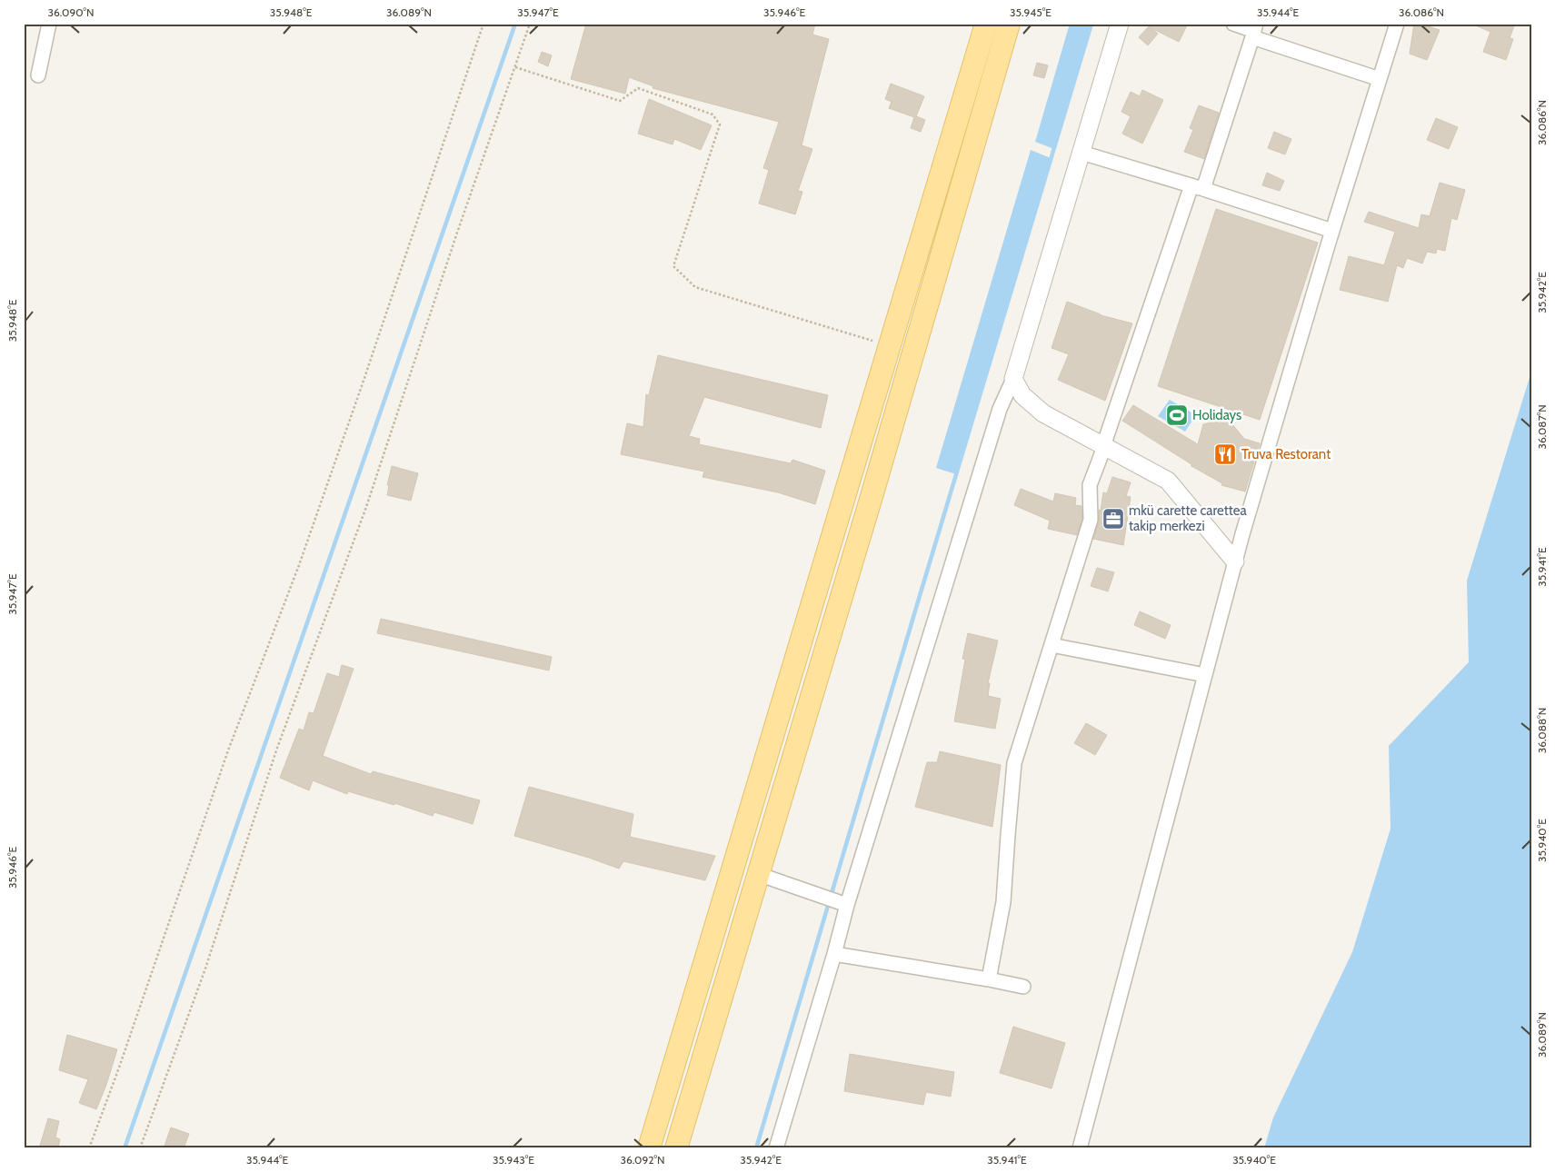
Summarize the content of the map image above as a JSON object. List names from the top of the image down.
{
  "places": {
    "sports": ["Holidays"],
    "restaurant": ["Truva Restorant"],
    "office": ["mkü carette carettea takip merkezi"]
  },
  "coordinates": [
    "36.090°N",
    "35.948°E",
    "36.089°N",
    "35.947°E",
    "35.946°E",
    "35.945°E",
    "35.944°E",
    "36.086°N",
    "35.942°E",
    "36.087°N",
    "35.941°E",
    "36.088°N",
    "35.940°E",
    "35.943°E",
    "36.092°N"
  ]
}
